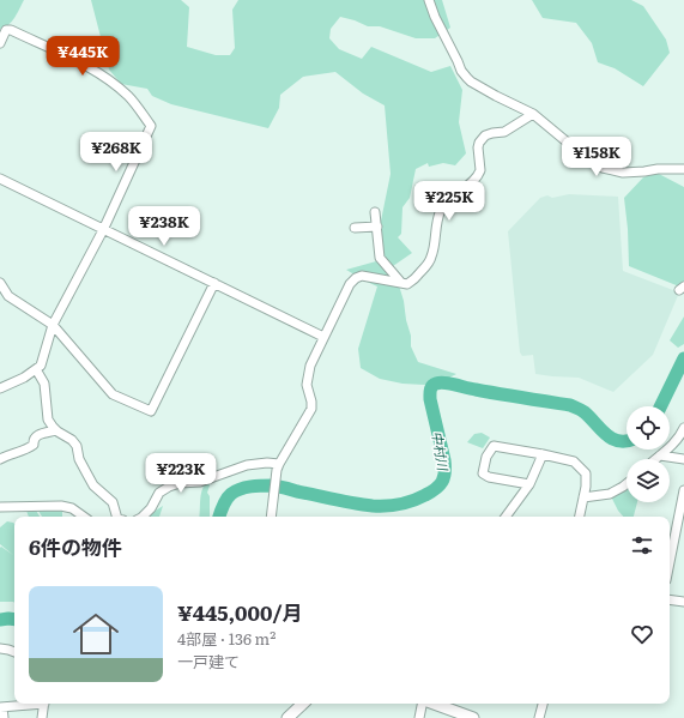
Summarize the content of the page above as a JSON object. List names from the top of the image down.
{
  "water": ["中村川"],
  "page": {
    "price": [
      "¥445K",
      "¥268K",
      "¥158K",
      "¥225K",
      "¥238K",
      "¥223K"
    ],
    "heading": "6件の物件",
    "list": [
      {
        "name": "¥445,000/月",
        "note": "4部屋 · 136 m² · 一戸建て"
      }
    ]
  }
}
